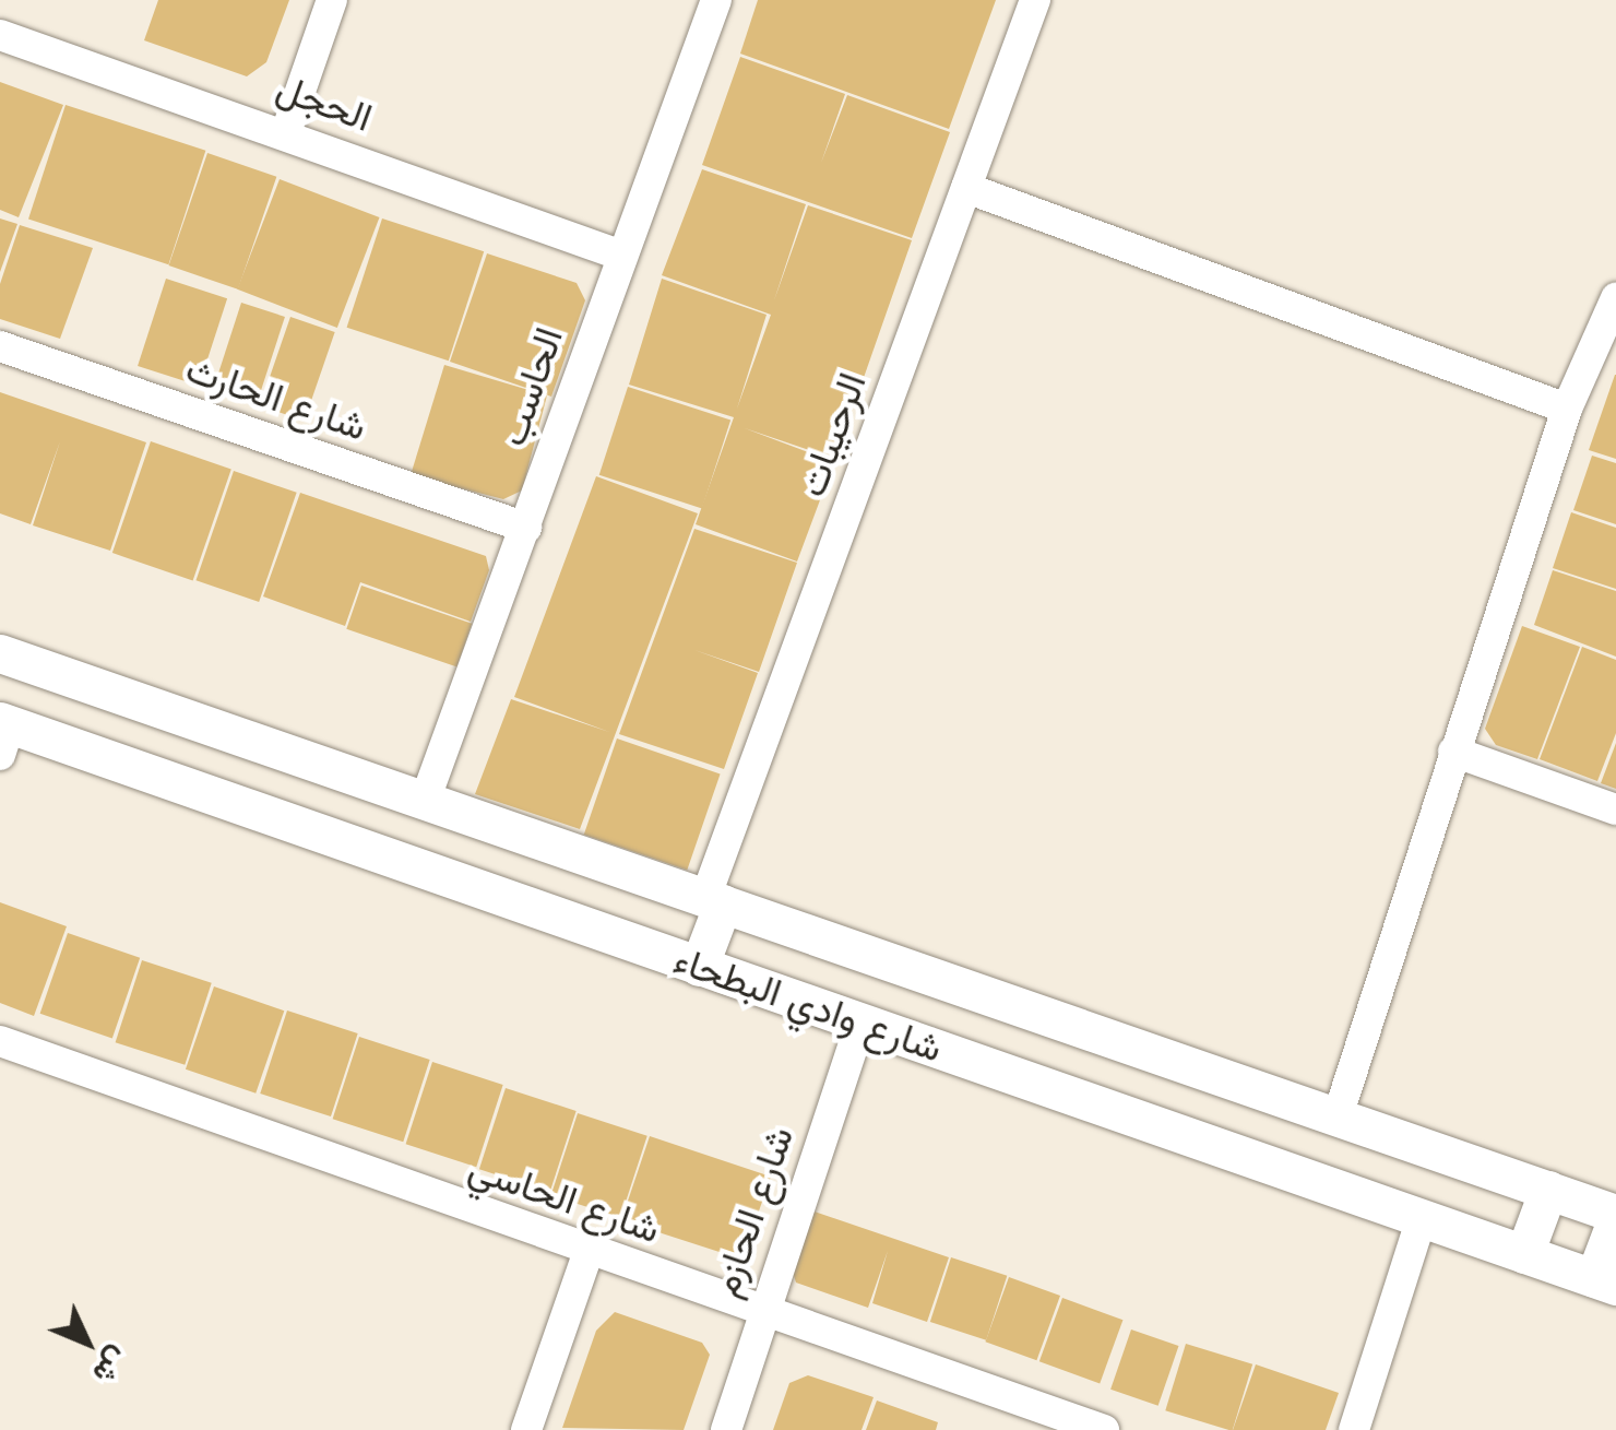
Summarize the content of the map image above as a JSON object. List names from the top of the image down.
{
  "streets": {
    "street": [
      "الحجل",
      "الحاسب",
      "شارع الحارث",
      "الرحيبات",
      "شارع وادي البطحاء",
      "شارع الحاسي",
      "شارع الحازم"
    ]
  },
  "crossings": [
    ["الحجل", "الحاسب"],
    ["الحاسب", "شارع الحارث"],
    ["الحاسب", "شارع وادي البطحاء"],
    ["الرحيبات", "شارع وادي البطحاء"],
    ["شارع وادي البطحاء", "شارع الحازم"],
    ["شارع الحاسي", "شارع الحازم"]
  ],
  "north": "bottom right"
}
